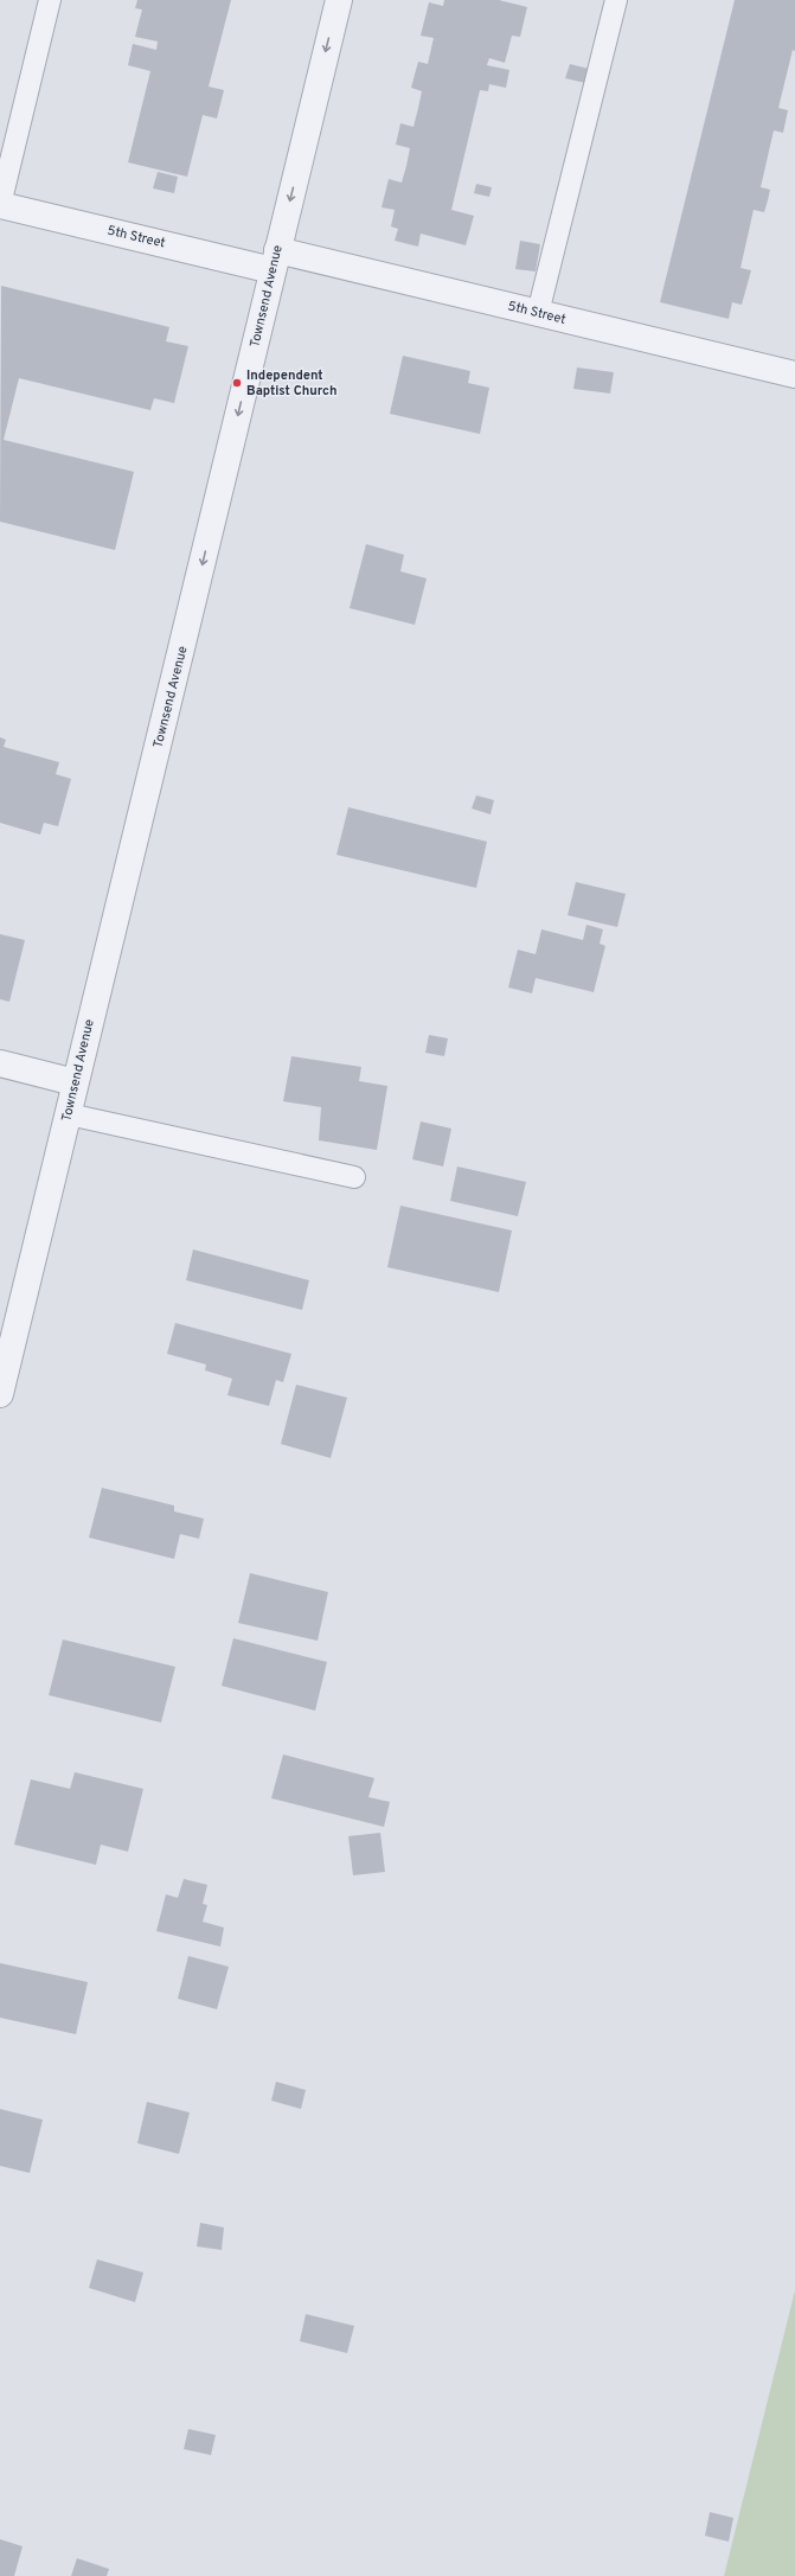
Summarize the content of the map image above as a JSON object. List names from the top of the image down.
{
  "streets": {
    "street": ["5th Street", "Townsend Avenue"]
  },
  "crossings": [
    ["5th Street", "Townsend Avenue"]
  ],
  "one_way": ["Townsend Avenue"],
  "places": ["Independent Baptist Church"]
}
